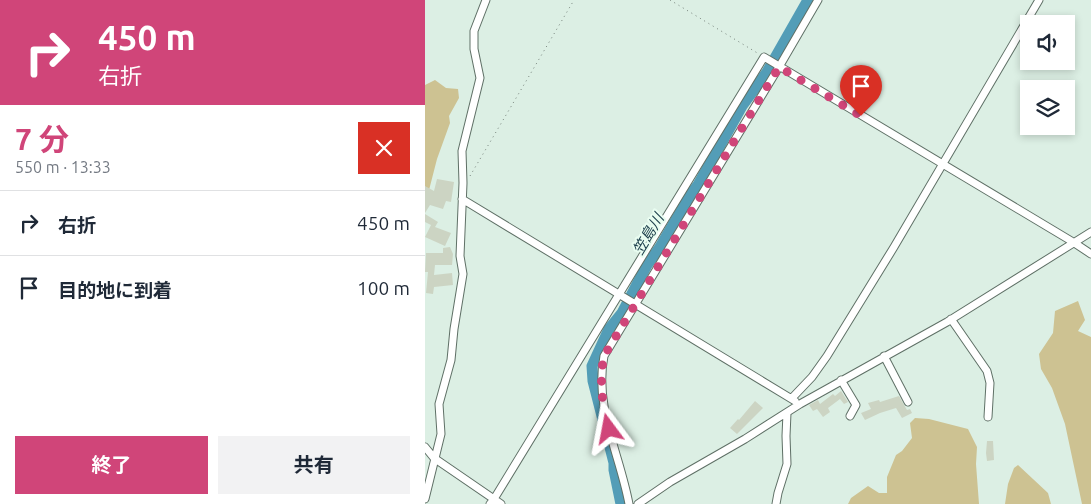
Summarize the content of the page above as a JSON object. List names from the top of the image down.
{
  "water": ["笠島川"],
  "page": {
    "turn": ["450 m", "右折"],
    "heading": ["7 分", "550 m · 13:33"],
    "list": [
      {
        "name": "右折",
        "value": "450 m"
      },
      {
        "name": "目的地に到着",
        "value": "100 m"
      }
    ],
    "buttons": ["終了", "共有"]
  }
}
